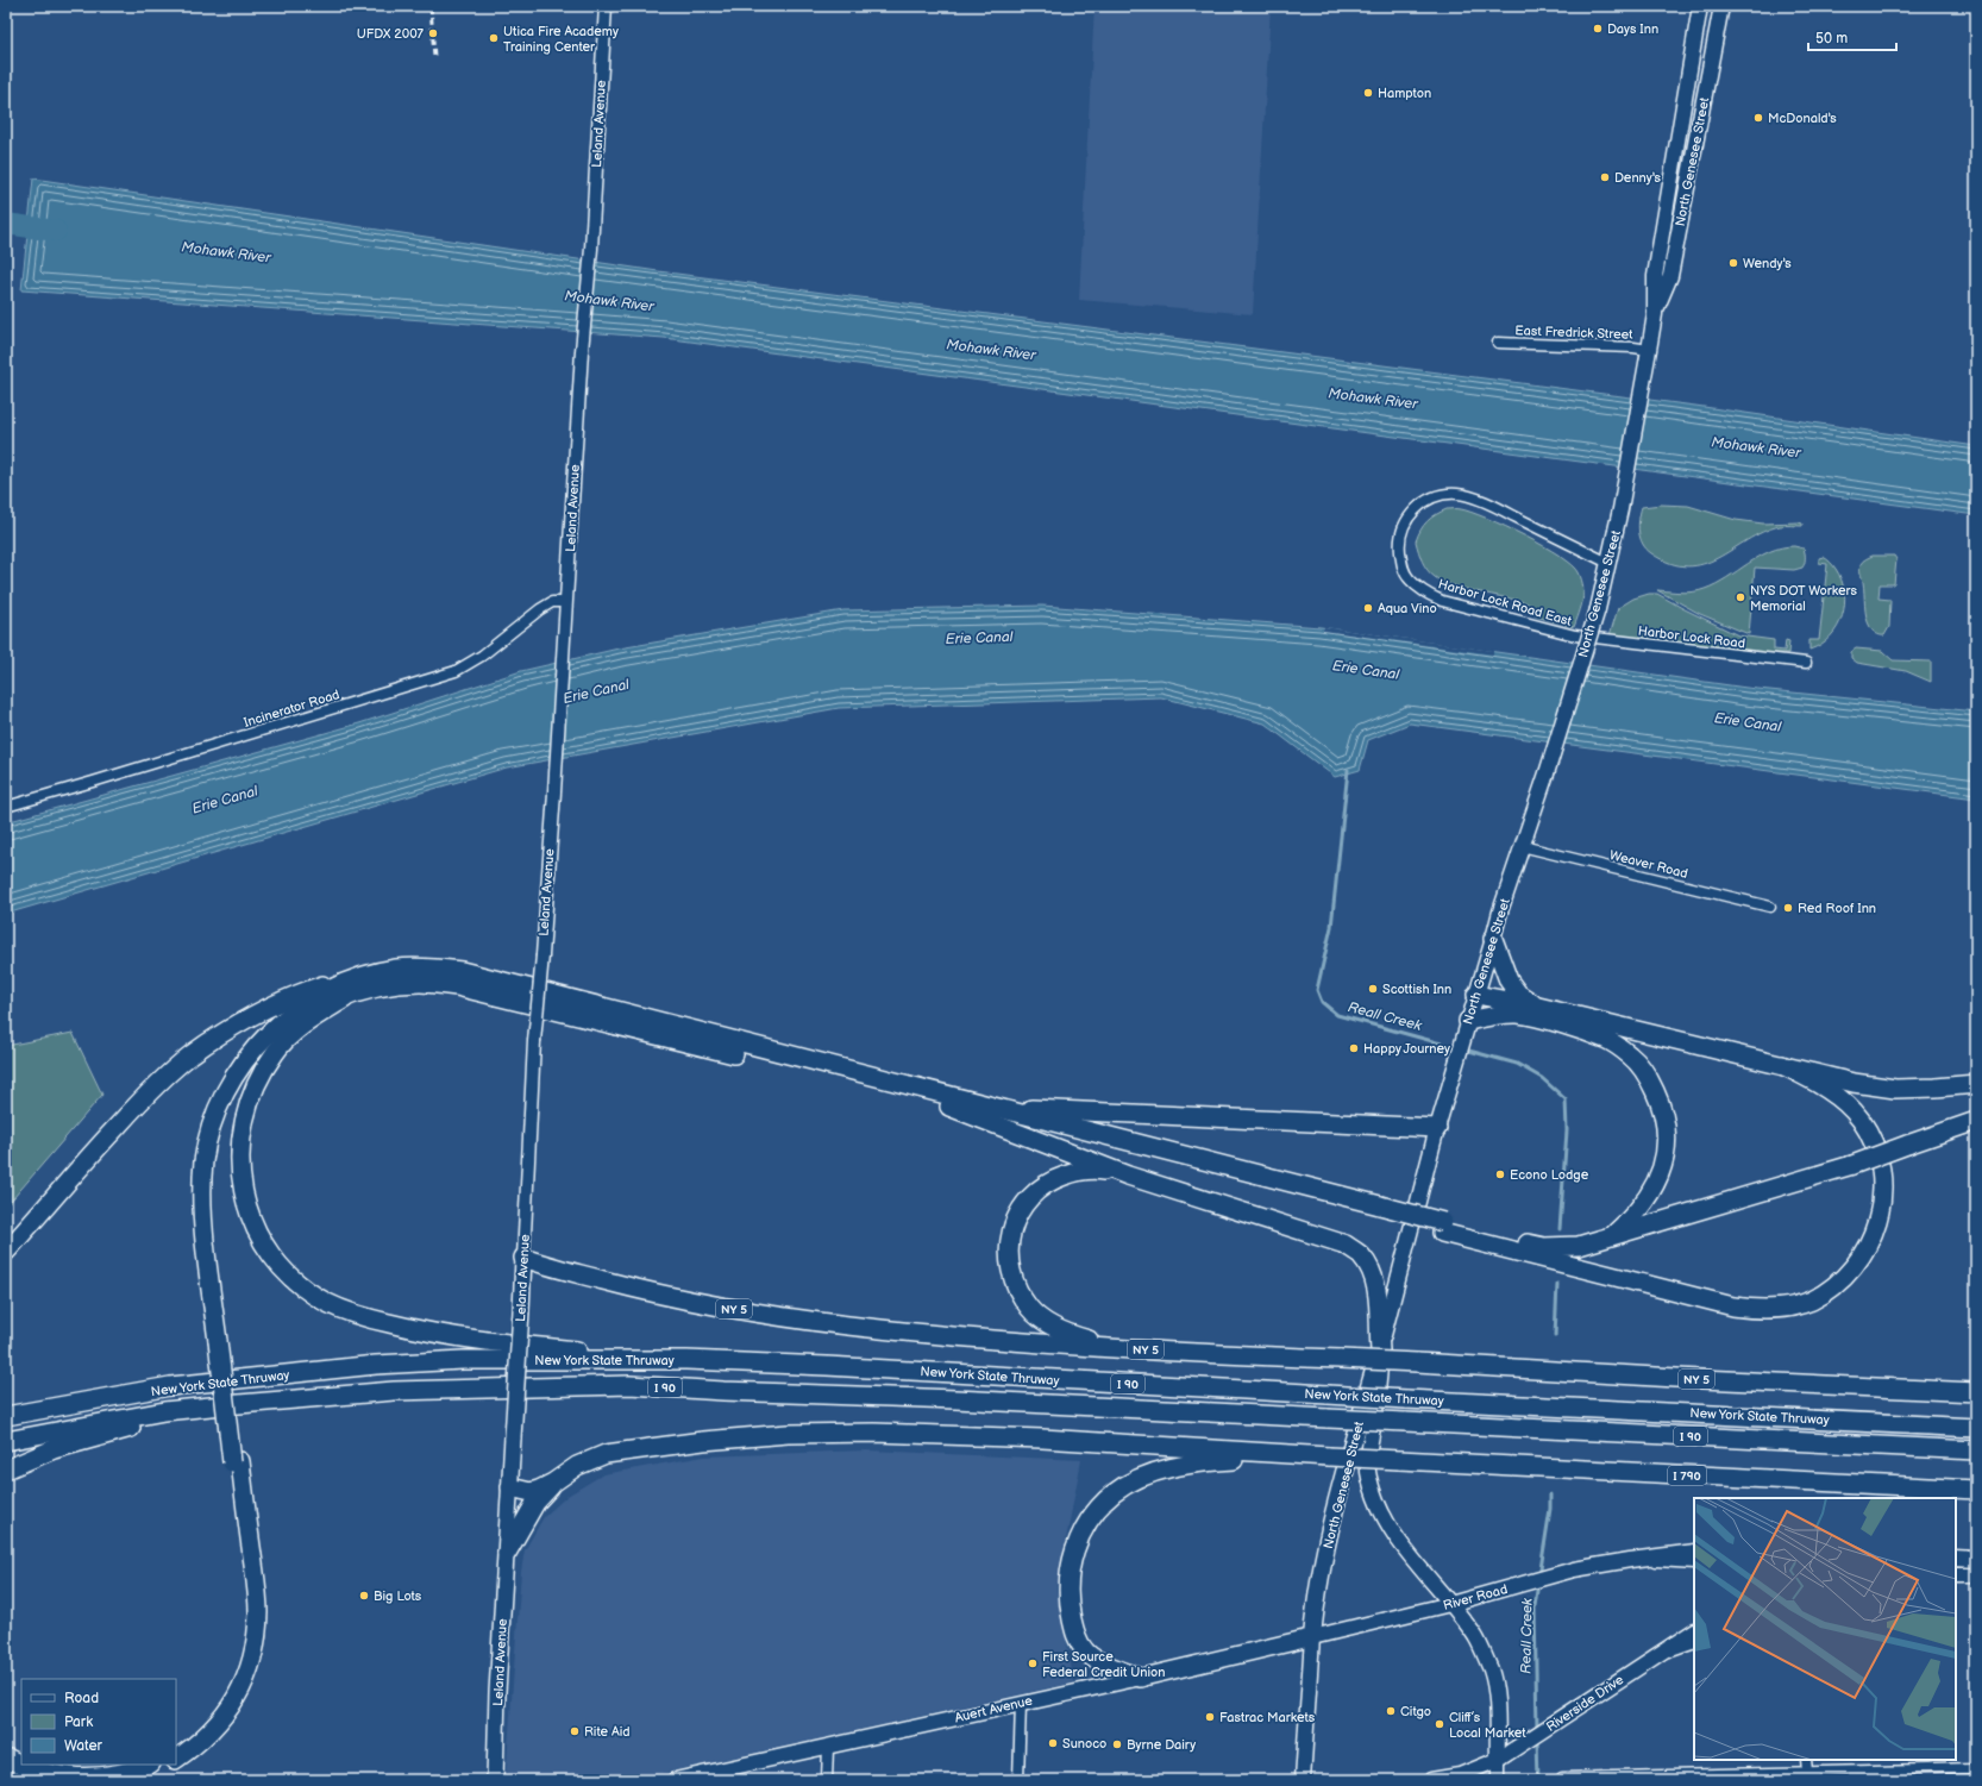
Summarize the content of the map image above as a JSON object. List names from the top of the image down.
{
  "streets": {
    "highway": [
      "North Genesee Street",
      "NY 5",
      "New York State Thruway",
      "I 90",
      "I 790",
      "Auert Avenue"
    ],
    "main road": ["Leland Avenue", "River Road", "Riverside Drive"],
    "street": [
      "East Fredrick Street",
      "Harbor Lock Road East",
      "Harbor Lock Road",
      "Incinerator Road",
      "Weaver Road"
    ]
  },
  "crossings": [
    ["Leland Avenue", "Incinerator Road"],
    ["Leland Avenue", "NY 5"],
    ["North Genesee Street", "East Fredrick Street"],
    ["North Genesee Street", "Harbor Lock Road East"],
    ["North Genesee Street", "Weaver Road"],
    ["North Genesee Street", "River Road"],
    ["North Genesee Street", "Auert Avenue"],
    ["Harbor Lock Road East", "Harbor Lock Road"],
    ["River Road", "Auert Avenue"]
  ],
  "water": ["Mohawk River", "Erie Canal", "Reall Creek"],
  "places": [
    "Days Inn",
    "UFDX 2007",
    "Utica Fire Academy Training Center",
    "Hampton",
    "McDonald's",
    "Denny's",
    "Wendy's",
    "NYS DOT Workers Memorial",
    "Aqua Vino",
    "Red Roof Inn",
    "Scottish Inn",
    "Happy Journey",
    "Econo Lodge",
    "Big Lots",
    "First Source Federal Credit Union",
    "Citgo",
    "Fastrac Markets",
    "Cliff’s Local Market",
    "Rite Aid",
    "Sunoco",
    "Byrne Dairy"
  ],
  "legend": ["Road", "Park", "Water"],
  "scale_bar": "50 m"
}
